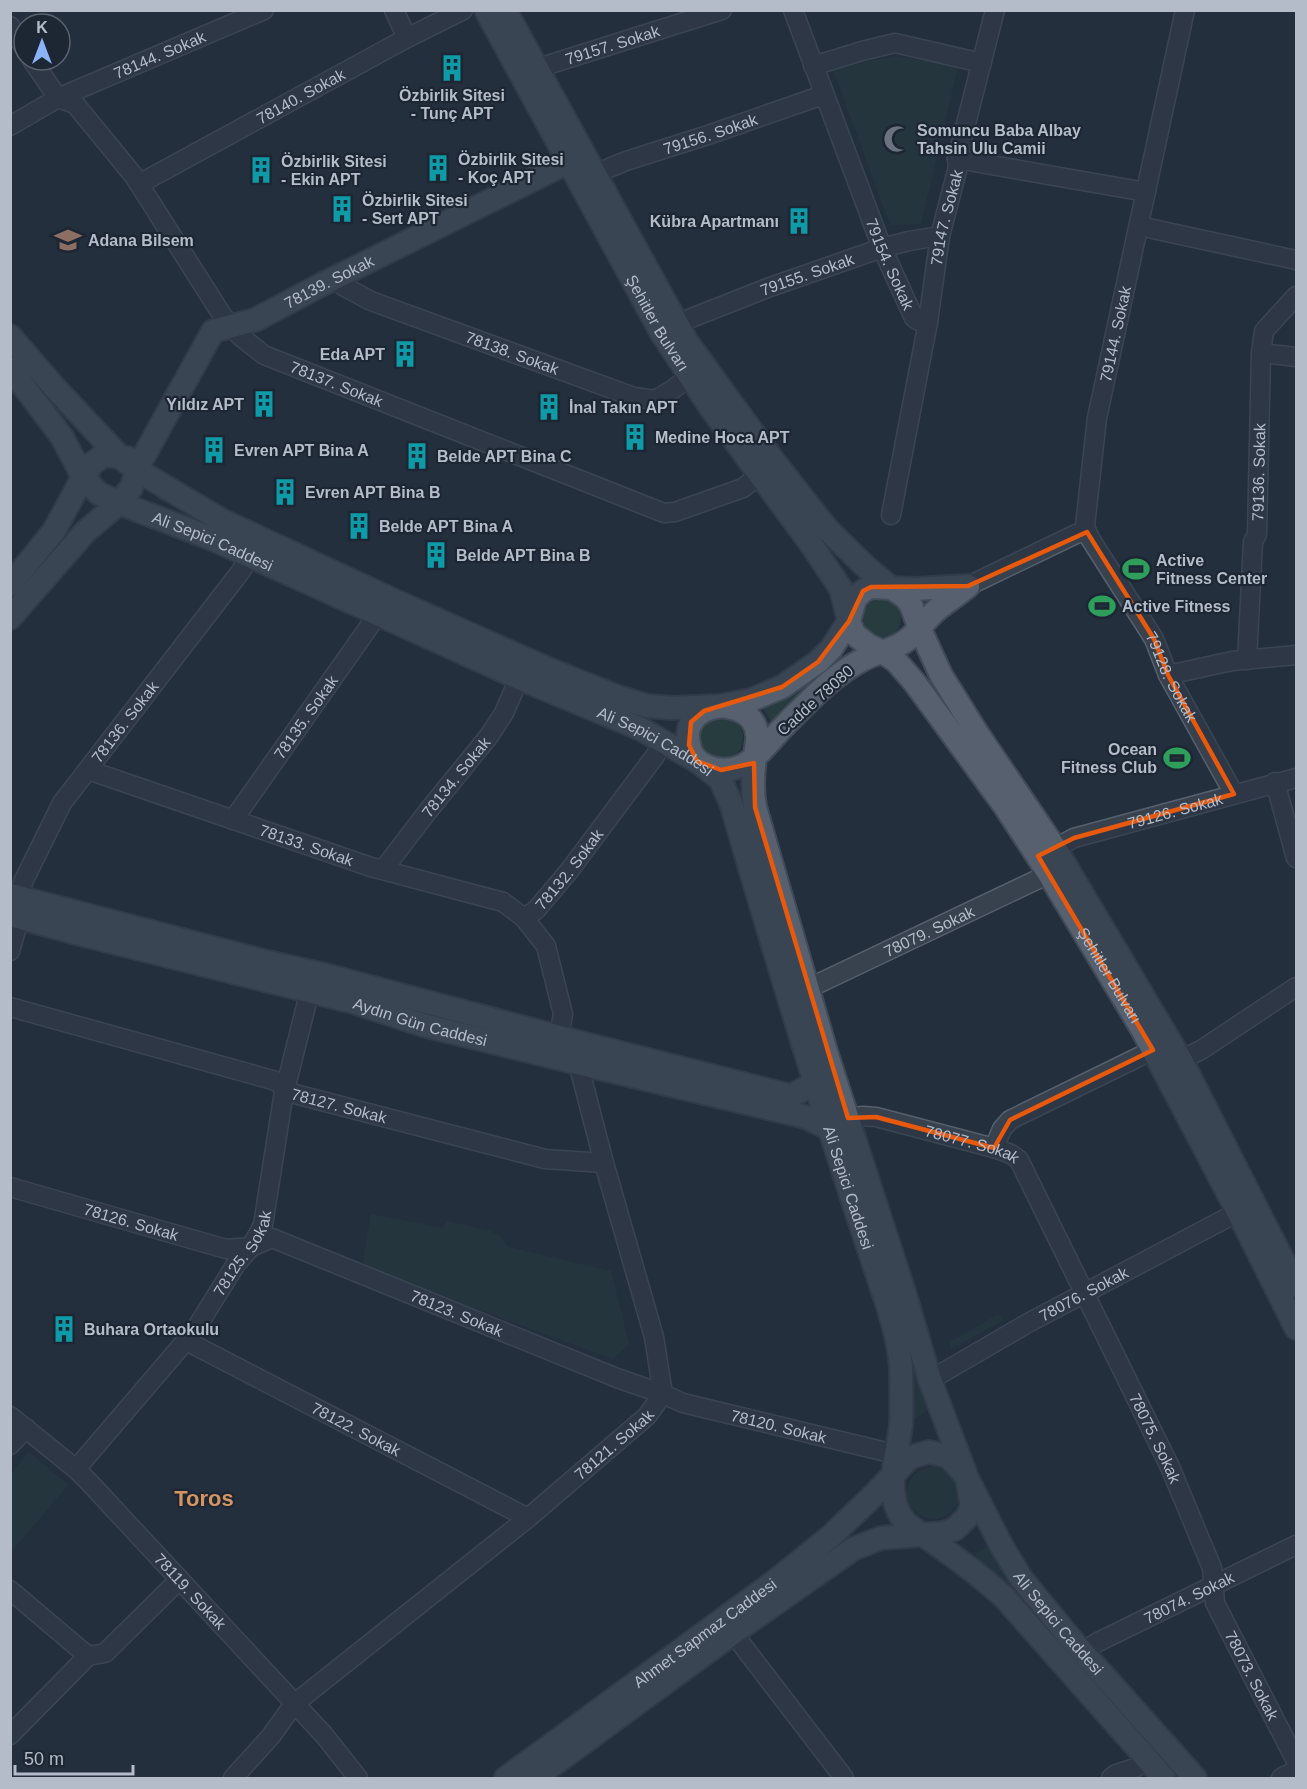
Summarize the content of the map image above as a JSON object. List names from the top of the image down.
{
  "streets": {
    "main road": [
      "78139. Sokak",
      "Şehitler Bulvarı",
      "Ali Sepici Caddesi",
      "Cadde 78080",
      "Aydın Gün Caddesi",
      "Ahmet Sapmaz Caddesi"
    ],
    "street": [
      "79157. Sokak",
      "78144. Sokak",
      "78140. Sokak",
      "79156. Sokak",
      "79147. Sokak",
      "79154. Sokak",
      "79155. Sokak",
      "79144. Sokak",
      "78138. Sokak",
      "78137. Sokak",
      "79136. Sokak",
      "79128. Sokak",
      "78135. Sokak",
      "78136. Sokak",
      "78134. Sokak",
      "79126. Sokak",
      "78133. Sokak",
      "78132. Sokak",
      "78079. Sokak",
      "78127. Sokak",
      "78077. Sokak",
      "78126. Sokak",
      "78125. Sokak",
      "78076. Sokak",
      "78123. Sokak",
      "78120. Sokak",
      "78122. Sokak",
      "78075. Sokak",
      "78121. Sokak",
      "78119. Sokak",
      "78074. Sokak",
      "78073. Sokak"
    ]
  },
  "crossings": [
    ["79157. Sokak", "Şehitler Bulvarı"],
    ["78144. Sokak", "78137. Sokak"],
    ["78140. Sokak", "78137. Sokak"],
    ["79156. Sokak", "79154. Sokak"],
    ["79156. Sokak", "Şehitler Bulvarı"],
    ["79147. Sokak", "79154. Sokak"],
    ["79147. Sokak", "79155. Sokak"],
    ["79154. Sokak", "79155. Sokak"],
    ["79155. Sokak", "Şehitler Bulvarı"],
    ["78139. Sokak", "Şehitler Bulvarı"],
    ["78139. Sokak", "78138. Sokak"],
    ["78139. Sokak", "78137. Sokak"],
    ["78139. Sokak", "Ali Sepici Caddesi"],
    ["Şehitler Bulvarı", "78138. Sokak"],
    ["Şehitler Bulvarı", "78137. Sokak"],
    ["Şehitler Bulvarı", "Cadde 78080"],
    ["Şehitler Bulvarı", "79126. Sokak"],
    ["Şehitler Bulvarı", "78079. Sokak"],
    ["Şehitler Bulvarı", "78076. Sokak"],
    ["79144. Sokak", "79128. Sokak"],
    ["Ali Sepici Caddesi", "Cadde 78080"],
    ["Ali Sepici Caddesi", "78135. Sokak"],
    ["Ali Sepici Caddesi", "78136. Sokak"],
    ["Ali Sepici Caddesi", "78134. Sokak"],
    ["Ali Sepici Caddesi", "78132. Sokak"],
    ["Ali Sepici Caddesi", "78079. Sokak"],
    ["Ali Sepici Caddesi", "Aydın Gün Caddesi"],
    ["Ali Sepici Caddesi", "78077. Sokak"],
    ["Ali Sepici Caddesi", "78076. Sokak"],
    ["Ali Sepici Caddesi", "78120. Sokak"],
    ["Ali Sepici Caddesi", "78074. Sokak"],
    ["Ali Sepici Caddesi", "Ahmet Sapmaz Caddesi"],
    ["79128. Sokak", "79126. Sokak"],
    ["78135. Sokak", "78133. Sokak"],
    ["78136. Sokak", "78133. Sokak"],
    ["78136. Sokak", "Aydın Gün Caddesi"],
    ["78134. Sokak", "78133. Sokak"],
    ["78133. Sokak", "78132. Sokak"],
    ["78132. Sokak", "Aydın Gün Caddesi"],
    ["Aydın Gün Caddesi", "78077. Sokak"],
    ["Aydın Gün Caddesi", "78125. Sokak"],
    ["Aydın Gün Caddesi", "78121. Sokak"],
    ["78127. Sokak", "78125. Sokak"],
    ["78127. Sokak", "78121. Sokak"],
    ["78077. Sokak", "78076. Sokak"],
    ["78077. Sokak", "78075. Sokak"],
    ["78126. Sokak", "78125. Sokak"],
    ["78126. Sokak", "78123. Sokak"],
    ["78125. Sokak", "78123. Sokak"],
    ["78125. Sokak", "78122. Sokak"],
    ["78125. Sokak", "78119. Sokak"],
    ["78076. Sokak", "78075. Sokak"],
    ["78123. Sokak", "78120. Sokak"],
    ["78123. Sokak", "78121. Sokak"],
    ["78120. Sokak", "78121. Sokak"],
    ["78120. Sokak", "Ahmet Sapmaz Caddesi"],
    ["78122. Sokak", "78121. Sokak"],
    ["78075. Sokak", "78074. Sokak"],
    ["78075. Sokak", "78073. Sokak"],
    ["78121. Sokak", "78119. Sokak"],
    ["78074. Sokak", "78073. Sokak"]
  ],
  "districts": ["Toros"],
  "places": {
    "building": [
      "Özbirlik Sitesi - Tunç APT",
      "Özbirlik Sitesi - Koç APT",
      "Özbirlik Sitesi - Ekin APT",
      "Özbirlik Sitesi - Sert APT",
      "Kübra Apartmanı",
      "Eda APT",
      "Yıldız APT",
      "İnal Takın APT",
      "Medine Hoca APT",
      "Evren APT Bina A",
      "Belde APT Bina C",
      "Evren APT Bina B",
      "Belde APT Bina A",
      "Belde APT Bina B",
      "Buhara Ortaokulu"
    ],
    "mosque": ["Somuncu Baba Albay Tahsin Ulu Camii"],
    "school or university": ["Adana Bilsem"],
    "sports": ["Active Fitness Center", "Active Fitness", "Ocean Fitness Club"]
  },
  "scale_bar": "50 m",
  "north": "top"
}
